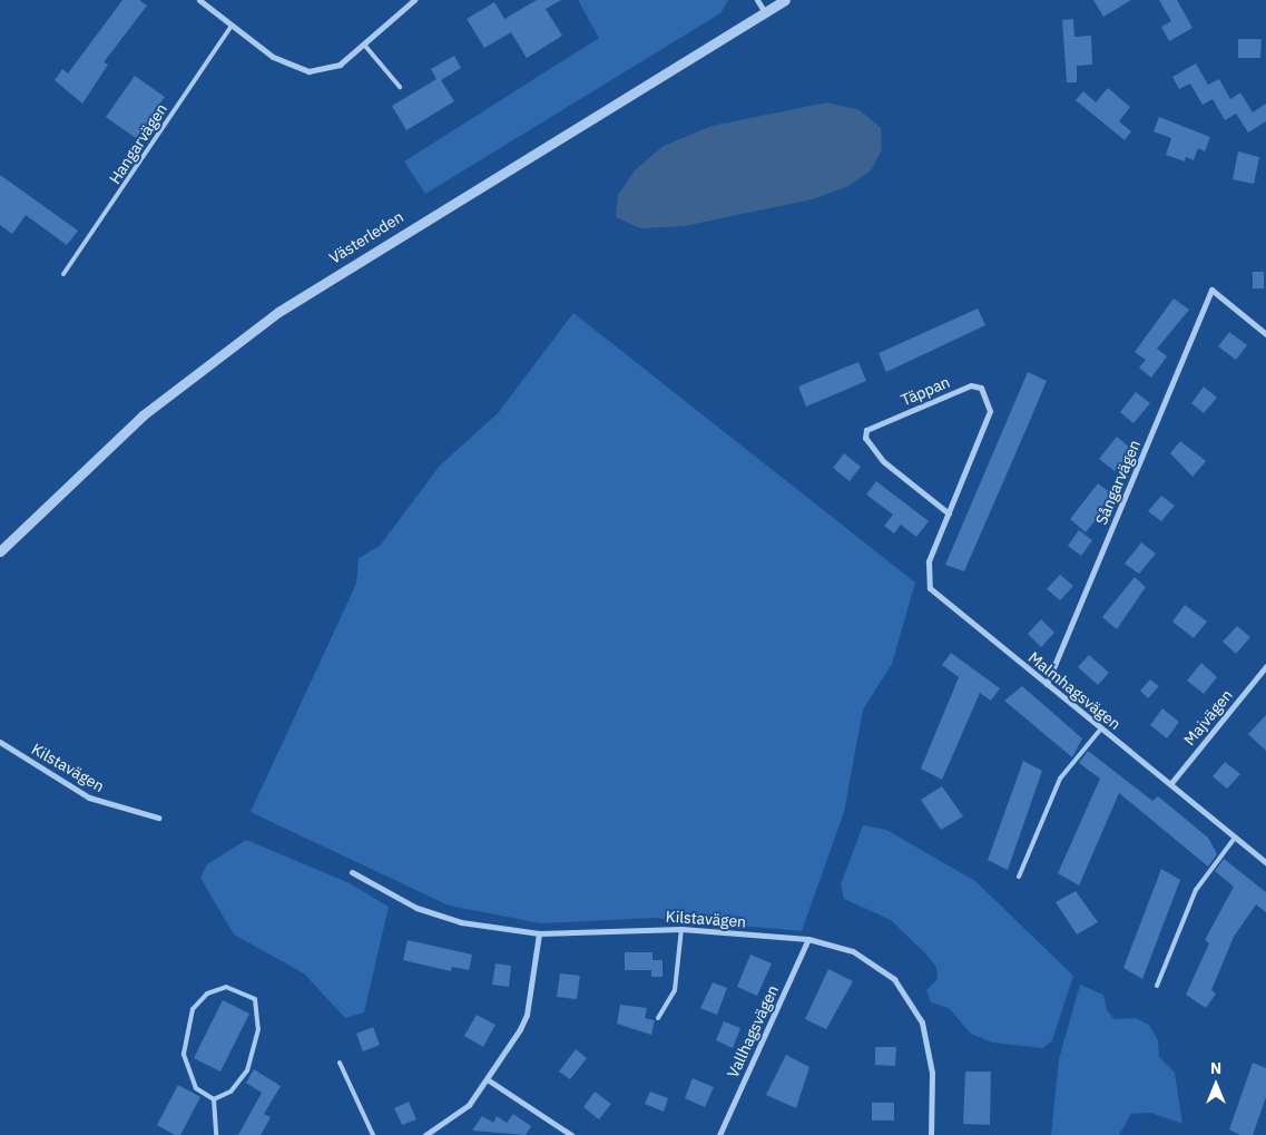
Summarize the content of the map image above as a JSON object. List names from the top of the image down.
{
  "streets": {
    "street": [
      "Västerleden",
      "Täppan",
      "Sångarvägen",
      "Malmhagsvägen",
      "Majvägen",
      "Kilstavägen",
      "Vallhagsvägen"
    ],
    "lane": ["Hangarvägen"]
  },
  "crossings": [
    ["Täppan", "Malmhagsvägen"],
    ["Sångarvägen", "Malmhagsvägen"],
    ["Malmhagsvägen", "Majvägen"],
    ["Kilstavägen", "Vallhagsvägen"]
  ],
  "north": "top"
}
